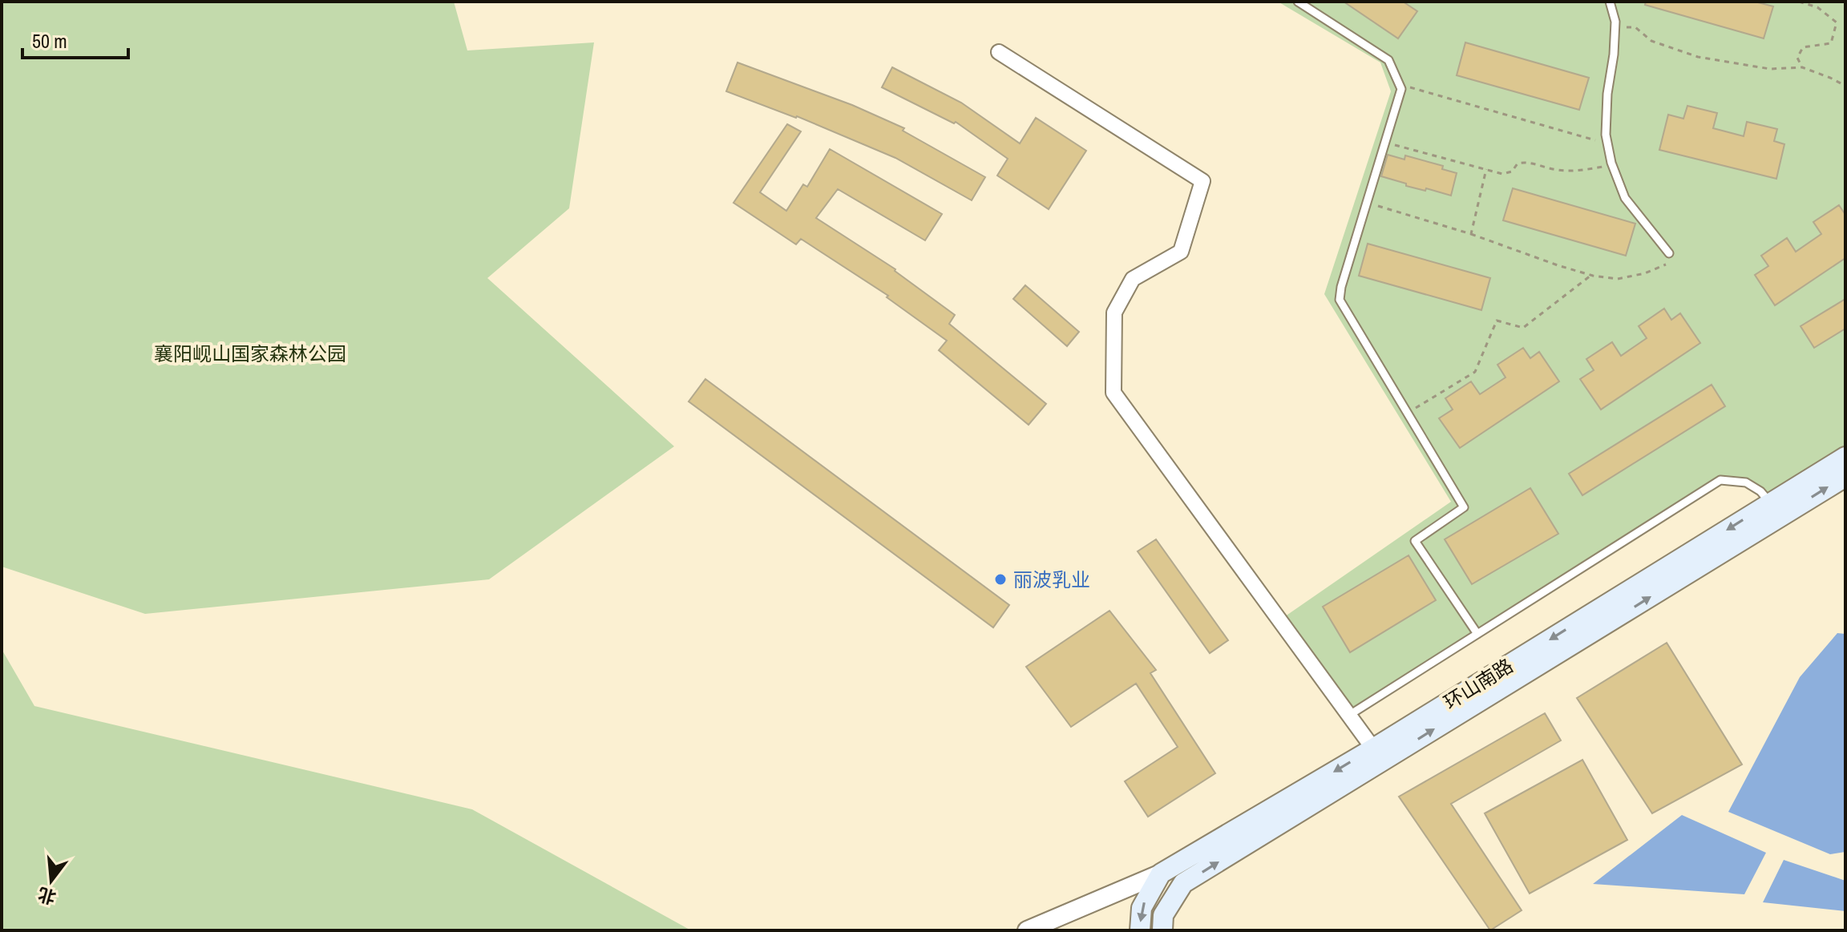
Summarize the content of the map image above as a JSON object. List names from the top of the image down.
{
  "streets": {
    "main road": ["环山南路"]
  },
  "parks": ["襄阳岘山国家森林公园"],
  "places": ["丽波乳业"],
  "scale_bar": "50 m",
  "north": "bottom"
}
